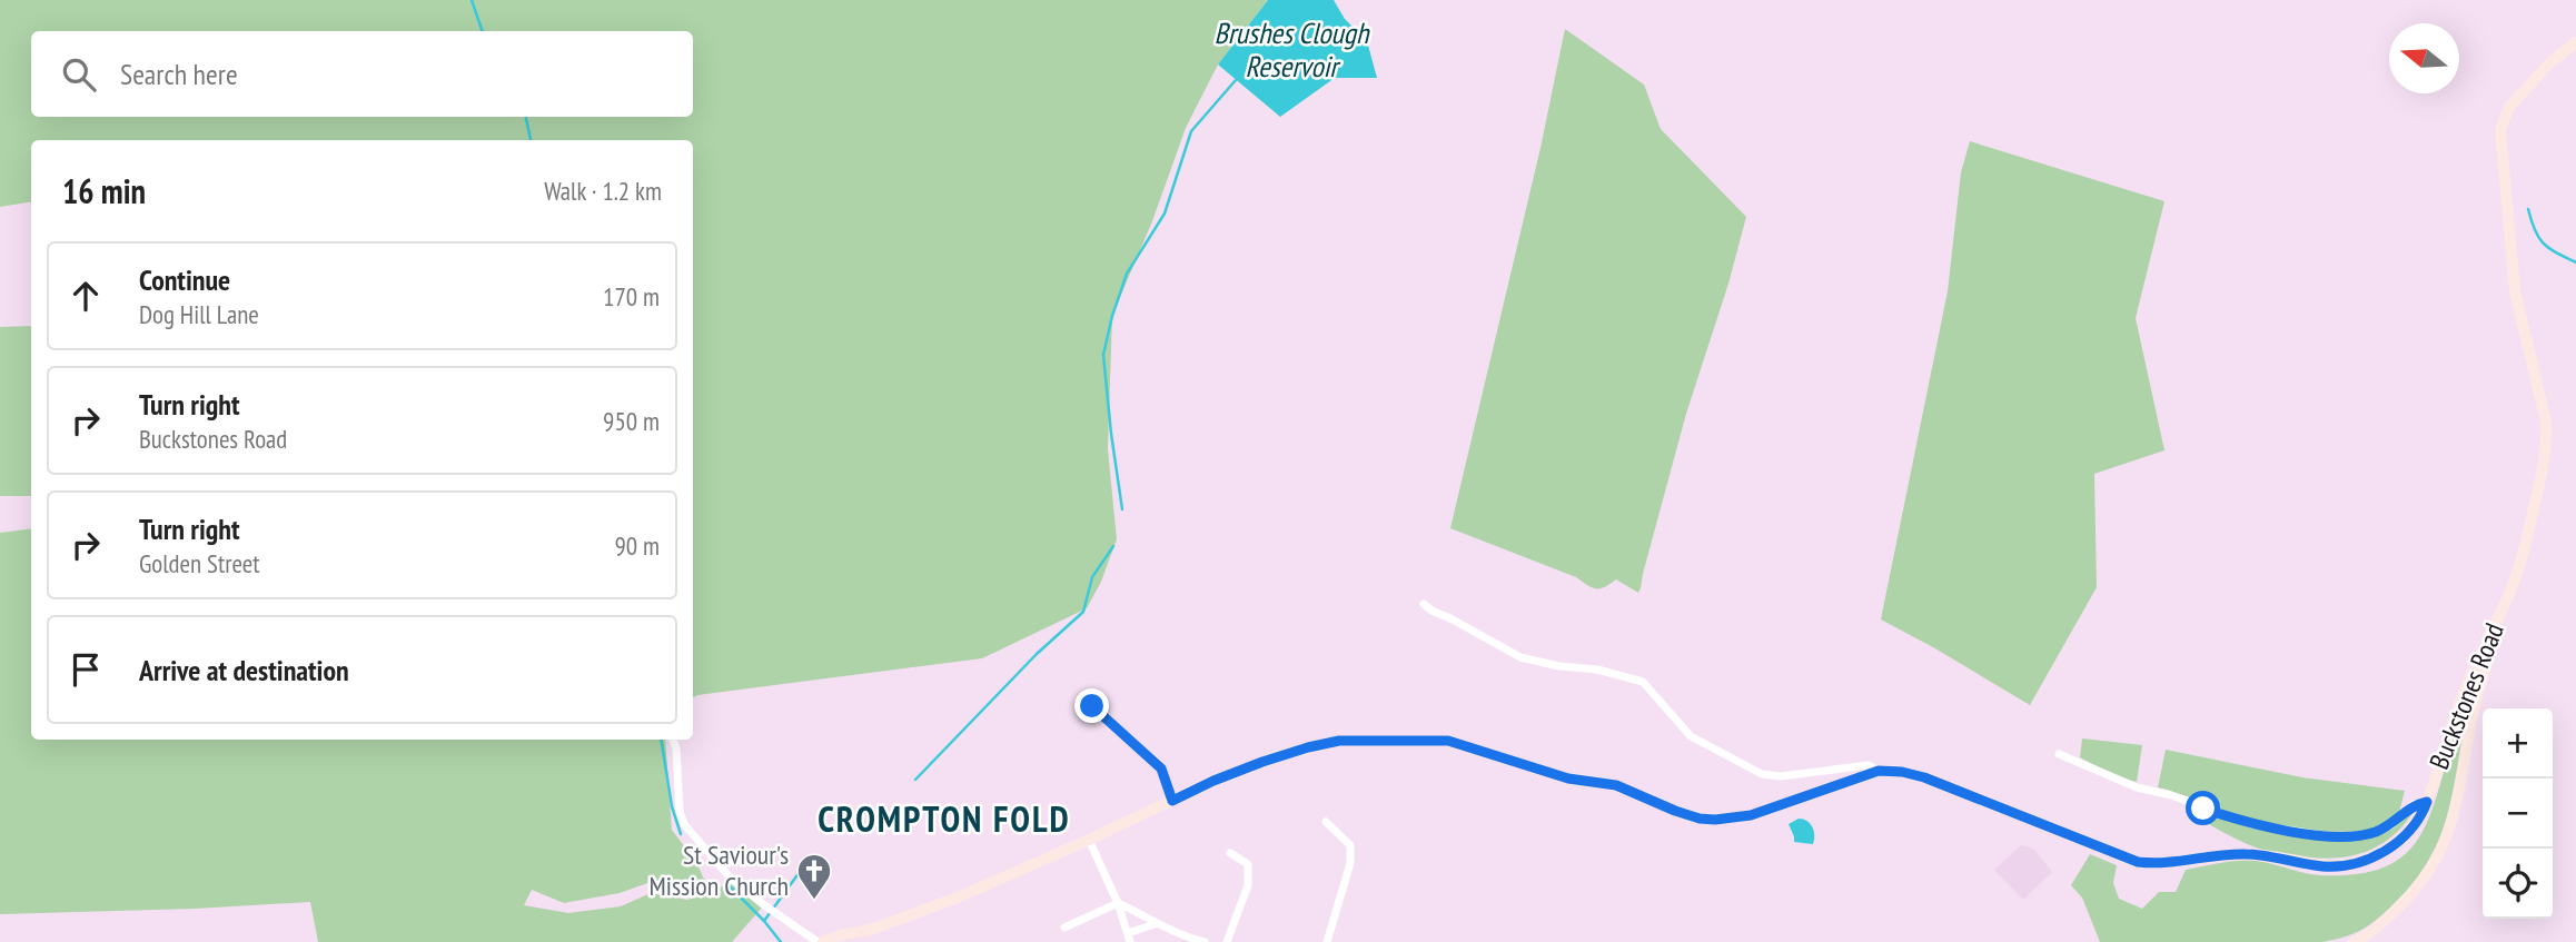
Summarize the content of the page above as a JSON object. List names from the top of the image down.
{
  "streets": {
    "main road": ["Buckstones Road"]
  },
  "districts": ["CROMPTON FOLD"],
  "water": ["Brushes Clough Reservoir"],
  "places": {
    "church": ["St Saviour's Mission Church"]
  },
  "north": "left",
  "page": {
    "search": "Search here",
    "heading": ["16 min", "Walk · 1.2 km"],
    "list": [
      ["Continue", "Dog Hill Lane", "170 m"],
      ["Turn right", "Buckstones Road", "950 m"],
      ["Turn right", "Golden Street", "90 m"],
      "Arrive at destination"
    ],
    "map_buttons": ["+", "−"]
  }
}
